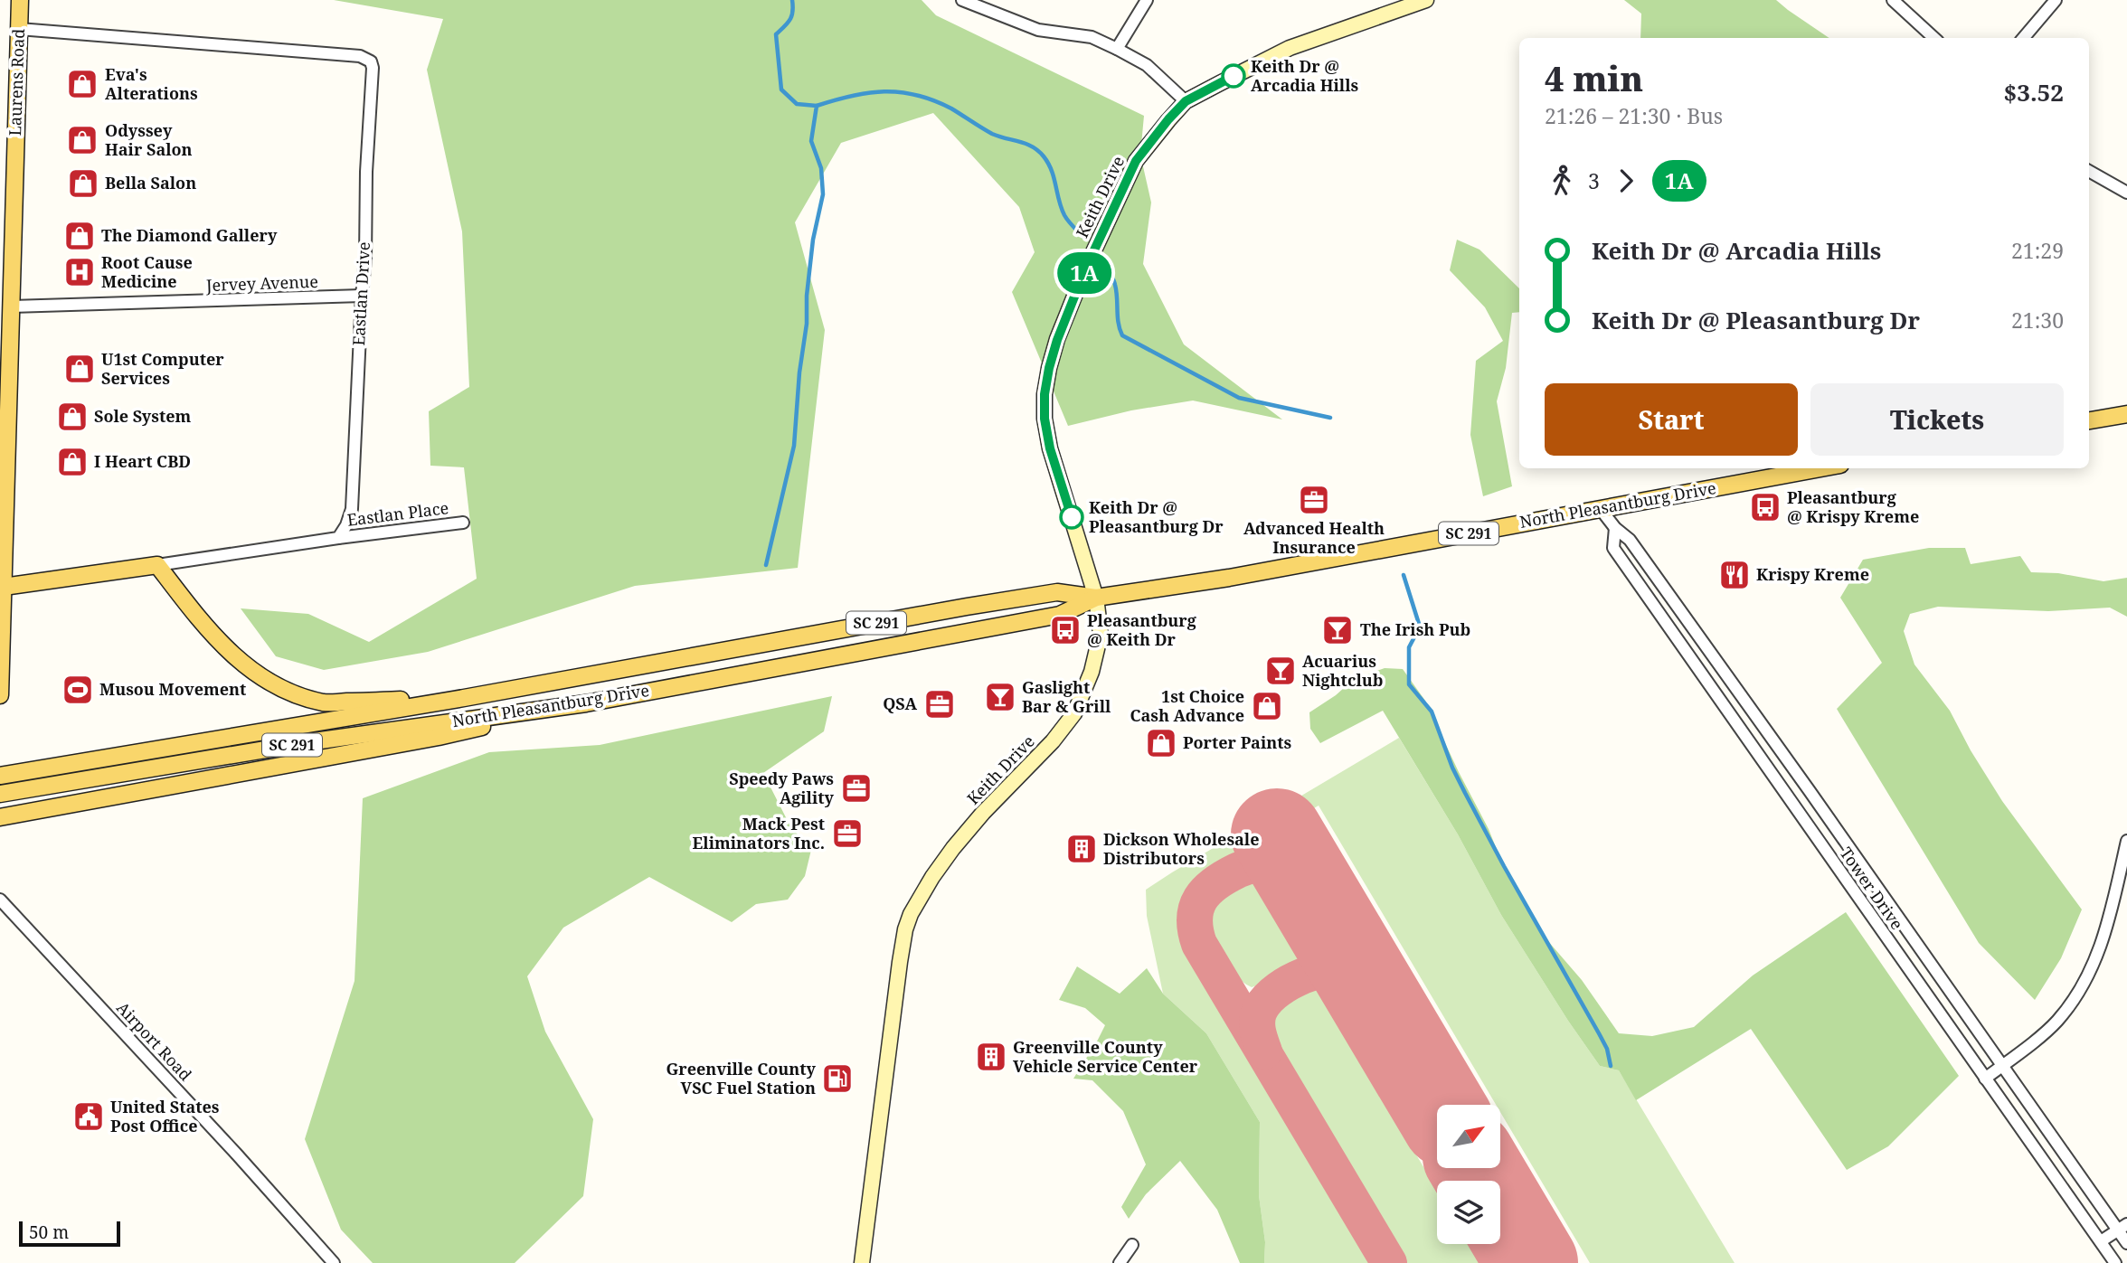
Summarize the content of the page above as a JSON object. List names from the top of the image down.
{
  "streets": {
    "main road": ["Laurens Road", "North Pleasantburg Drive", "SC 291"],
    "street": [
      "Keith Drive",
      "Jervey Avenue",
      "Eastlan Drive",
      "Eastlan Place",
      "Tower Drive",
      "Airport Road"
    ]
  },
  "crossings": [
    ["Laurens Road", "Jervey Avenue"],
    ["Laurens Road", "Eastlan Drive"],
    ["Keith Drive", "North Pleasantburg Drive"],
    ["Jervey Avenue", "Eastlan Drive"],
    ["Eastlan Drive", "Eastlan Place"],
    ["North Pleasantburg Drive", "Tower Drive"]
  ],
  "places": {
    "other": ["Keith Dr @ Arcadia Hills", "Keith Dr @ Pleasantburg Dr"],
    "shop": [
      "Eva's Alterations",
      "Odyssey Hair Salon",
      "Bella Salon",
      "The Diamond Gallery",
      "U1st Computer Services",
      "Sole System",
      "I Heart CBD",
      "1st Choice Cash Advance",
      "Porter Paints"
    ],
    "hospital": ["Root Cause Medicine"],
    "office": [
      "Advanced Health Insurance",
      "QSA",
      "Speedy Paws Agility",
      "Mack Pest Eliminators Inc."
    ],
    "bus stop": ["Pleasantburg @ Krispy Kreme", "Pleasantburg @ Keith Dr"],
    "restaurant": ["Krispy Kreme"],
    "bar": ["The Irish Pub", "Acuarius Nightclub", "Gaslight Bar & Grill"],
    "sports": ["Musou Movement"],
    "building": ["Dickson Wholesale Distributors", "Greenville County Vehicle Service Center"],
    "fuel station": ["Greenville County VSC Fuel Station"],
    "public building": ["United States Post Office"]
  },
  "lines": ["bus line 1A"],
  "scale_bar": "50 m",
  "north": "top right",
  "page": {
    "on_map": "1A",
    "heading": ["4 min", "21:26 – 21:30 · Bus", "$3.52"],
    "legs": ["3", "1A"],
    "list": [
      {
        "name": "Keith Dr @ Arcadia Hills",
        "value": "21:29"
      },
      {
        "name": "Keith Dr @ Pleasantburg Dr",
        "value": "21:30"
      }
    ],
    "buttons": ["Start", "Tickets"],
    "scale": "50 m"
  }
}
